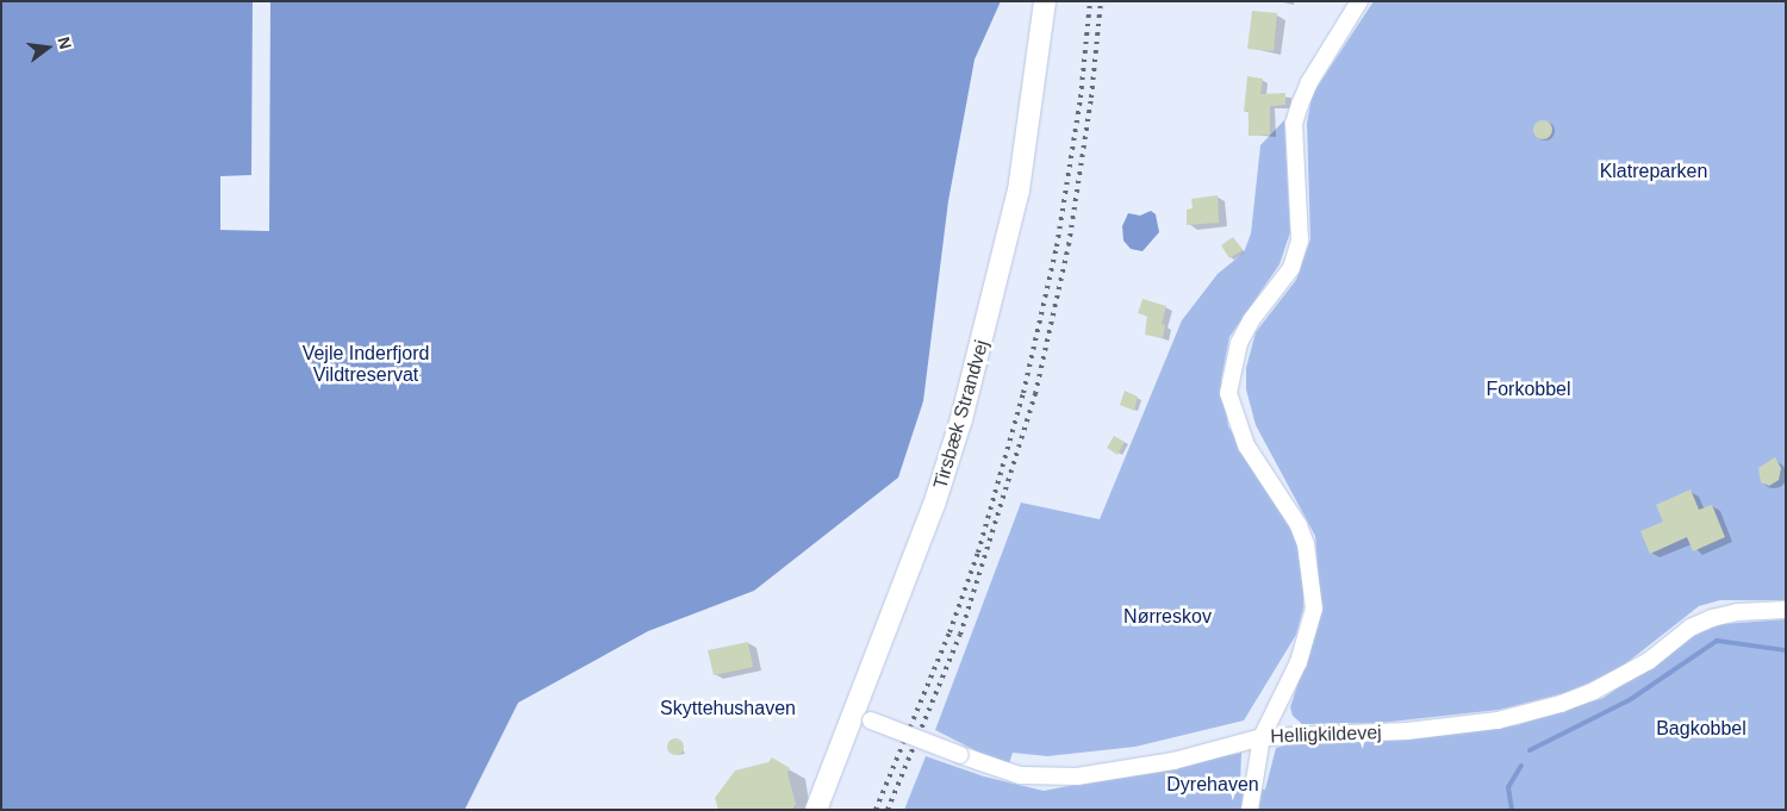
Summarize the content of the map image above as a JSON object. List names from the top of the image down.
{
  "streets": {
    "street": ["Tirsbæk Strandvej", "Helligkildevej"]
  },
  "crossings": [
    ["Tirsbæk Strandvej", "Helligkildevej"]
  ],
  "parks": [
    "Klatreparken",
    "Vejle Inderfjord Vildtreservat",
    "Forkobbel",
    "Nørreskov",
    "Skyttehushaven",
    "Bagkobbel",
    "Dyrehaven"
  ],
  "north": "right"
}
